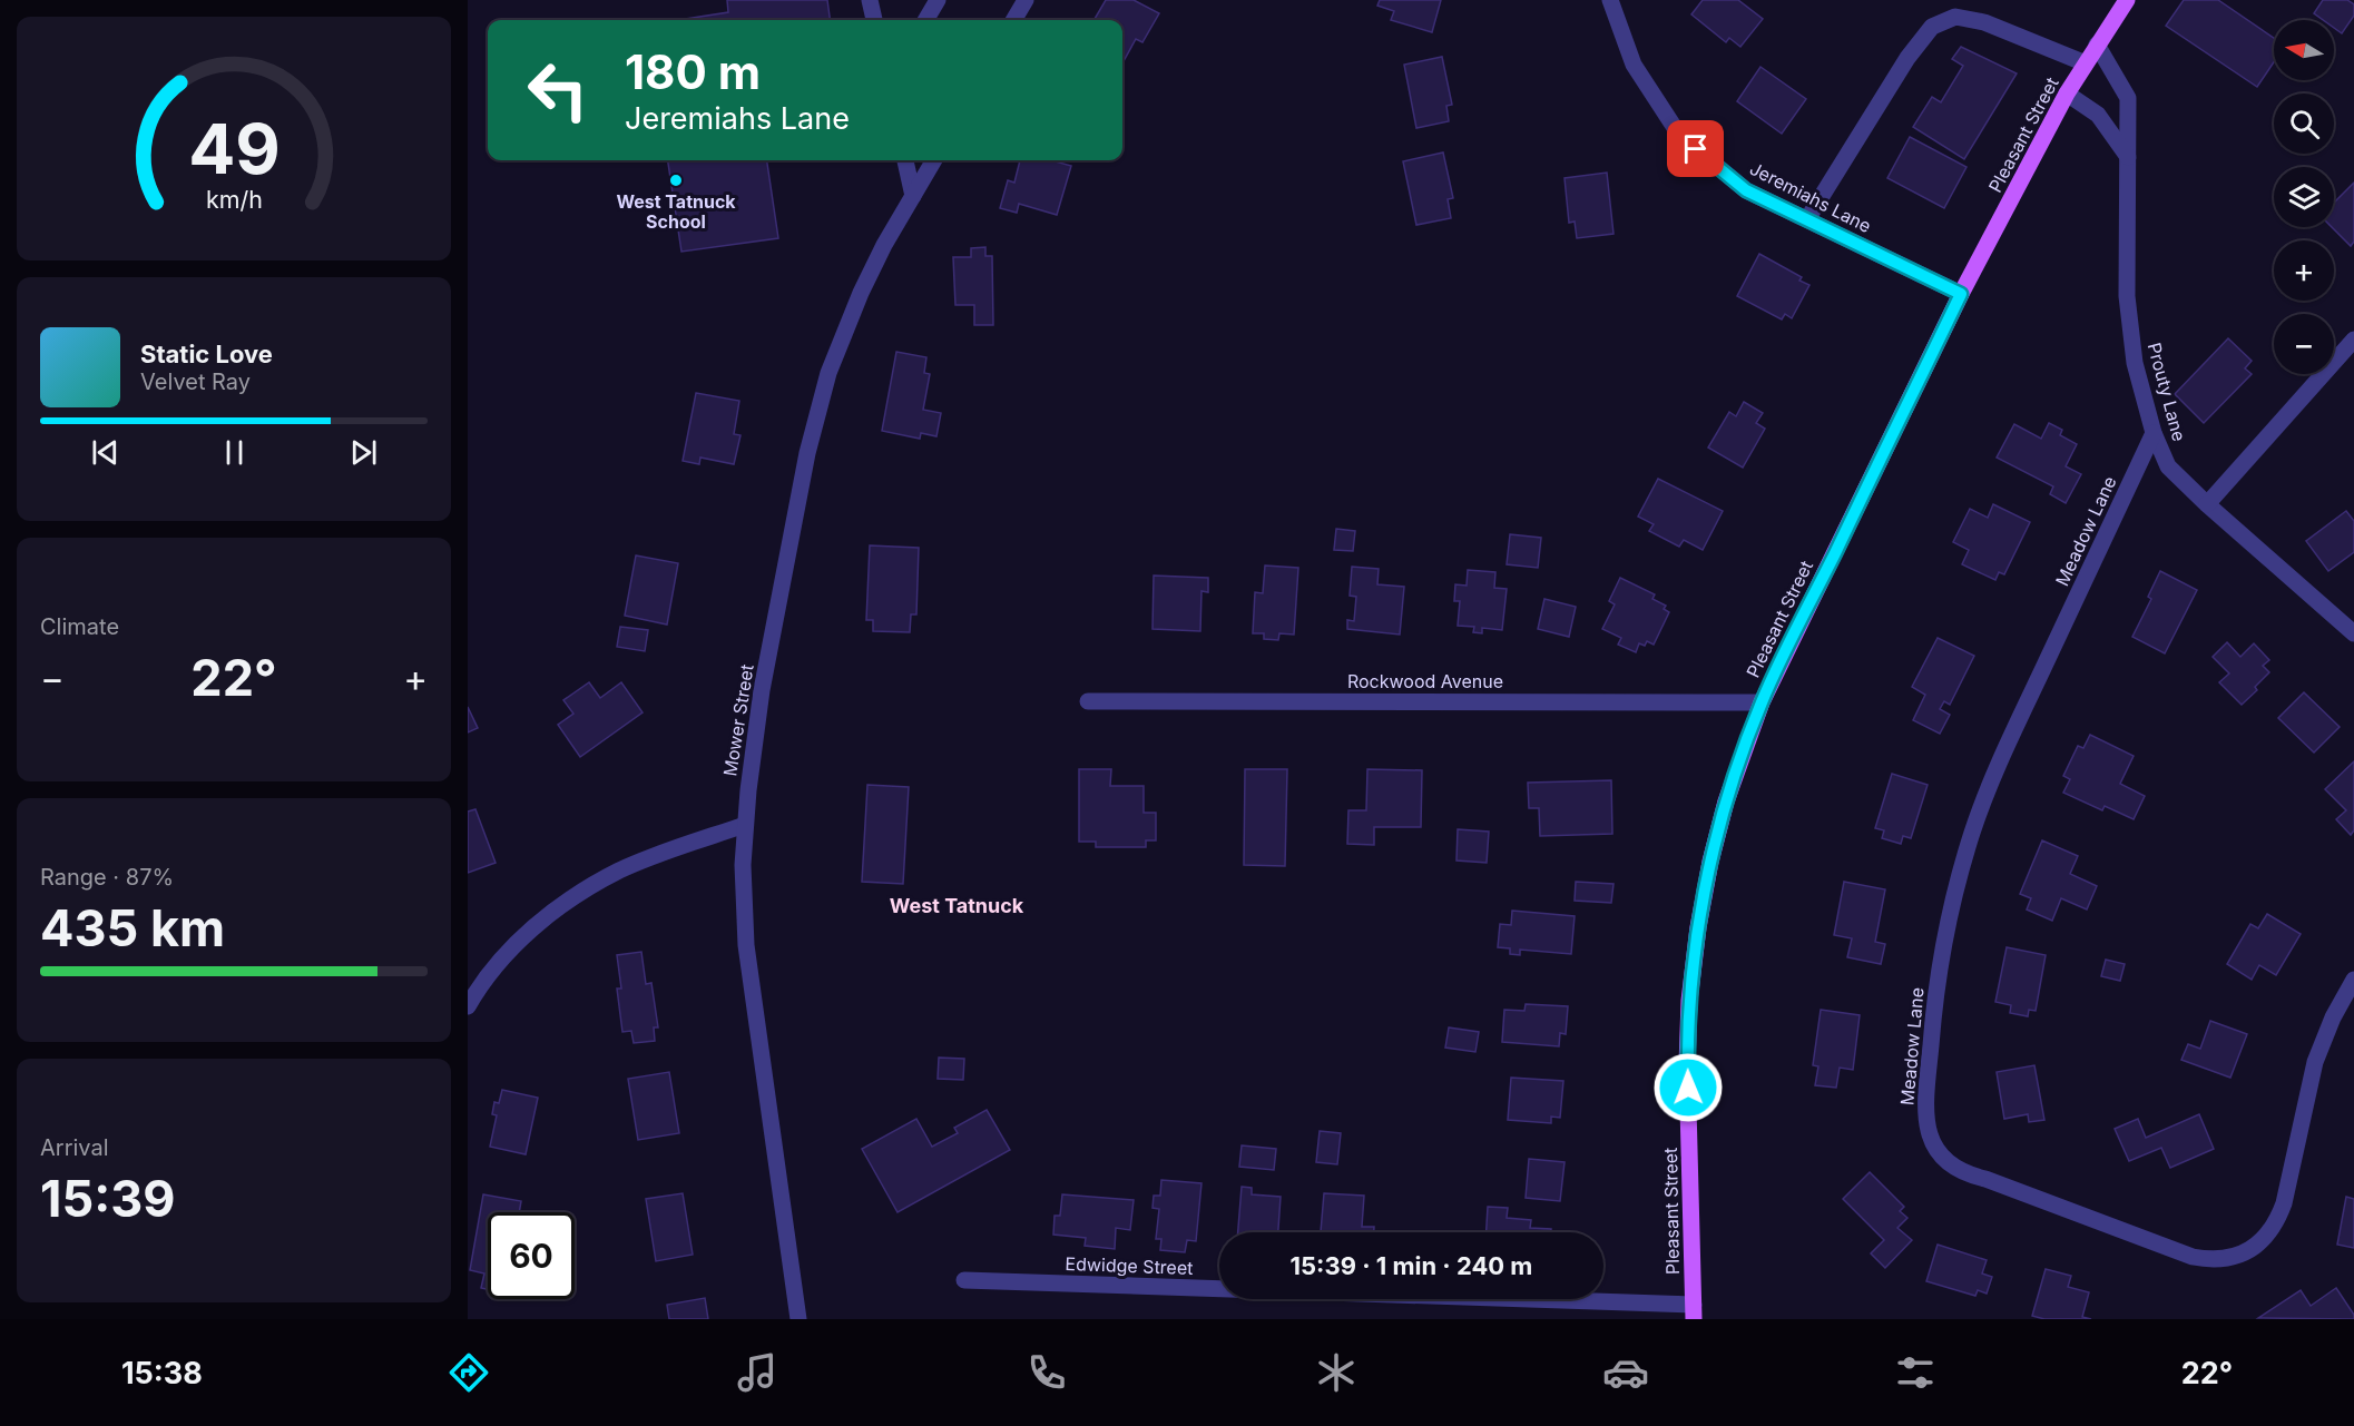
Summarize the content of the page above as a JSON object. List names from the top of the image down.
{
  "streets": {
    "main road": ["Pleasant Street"],
    "street": [
      "Jeremiahs Lane",
      "Prouty Lane",
      "Meadow Lane",
      "Rockwood Avenue",
      "Mower Street",
      "Edwidge Street"
    ]
  },
  "crossings": [
    ["Pleasant Street", "Jeremiahs Lane"],
    ["Pleasant Street", "Prouty Lane"],
    ["Pleasant Street", "Rockwood Avenue"],
    ["Pleasant Street", "Edwidge Street"],
    ["Prouty Lane", "Meadow Lane"]
  ],
  "districts": ["West Tatnuck"],
  "places": ["West Tatnuck School"],
  "north": "left",
  "page": {
    "map_buttons": ["+", "−"],
    "turn": ["180 m", "Jeremiahs Lane"],
    "song": ["Static Love", "Velvet Ray"],
    "tile": [
      "Climate",
      ["Range · 87%", "435 km"],
      ["Arrival", "15:39"]
    ],
    "heat": ["−", "22°", "+"],
    "limit": "60",
    "trip": "15:39 · 1 min · 240 m",
    "tabs": ["15:38", "22°"],
    "gauge": ["49", "km/h"]
  }
}
